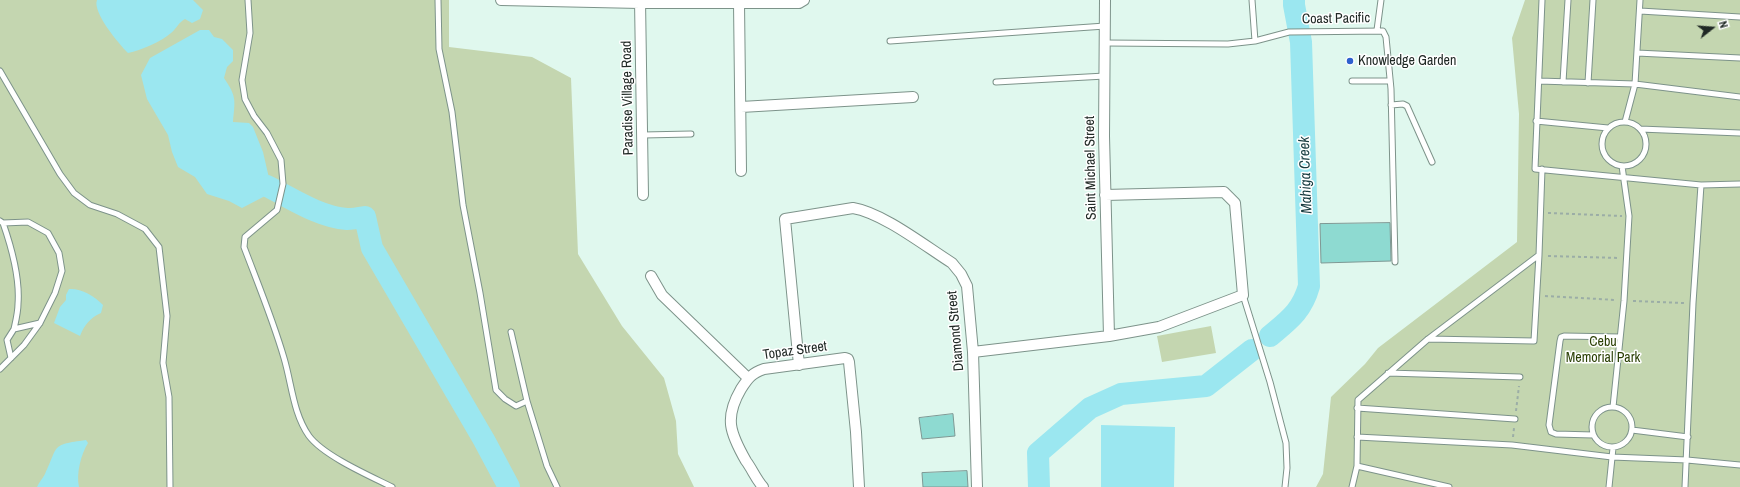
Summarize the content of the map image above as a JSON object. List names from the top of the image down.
{
  "streets": {
    "street": [
      "Paradise Village Road",
      "Saint Michael Street",
      "Diamond Street",
      "Topaz Street"
    ],
    "lane": ["Coast Pacific"]
  },
  "crossings": [
    ["Coast Pacific", "Saint Michael Street"],
    ["Diamond Street", "Topaz Street"]
  ],
  "water": ["Mahiga Creek"],
  "parks": ["Cebu Memorial Park"],
  "places": ["Knowledge Garden"],
  "north": "right"
}
